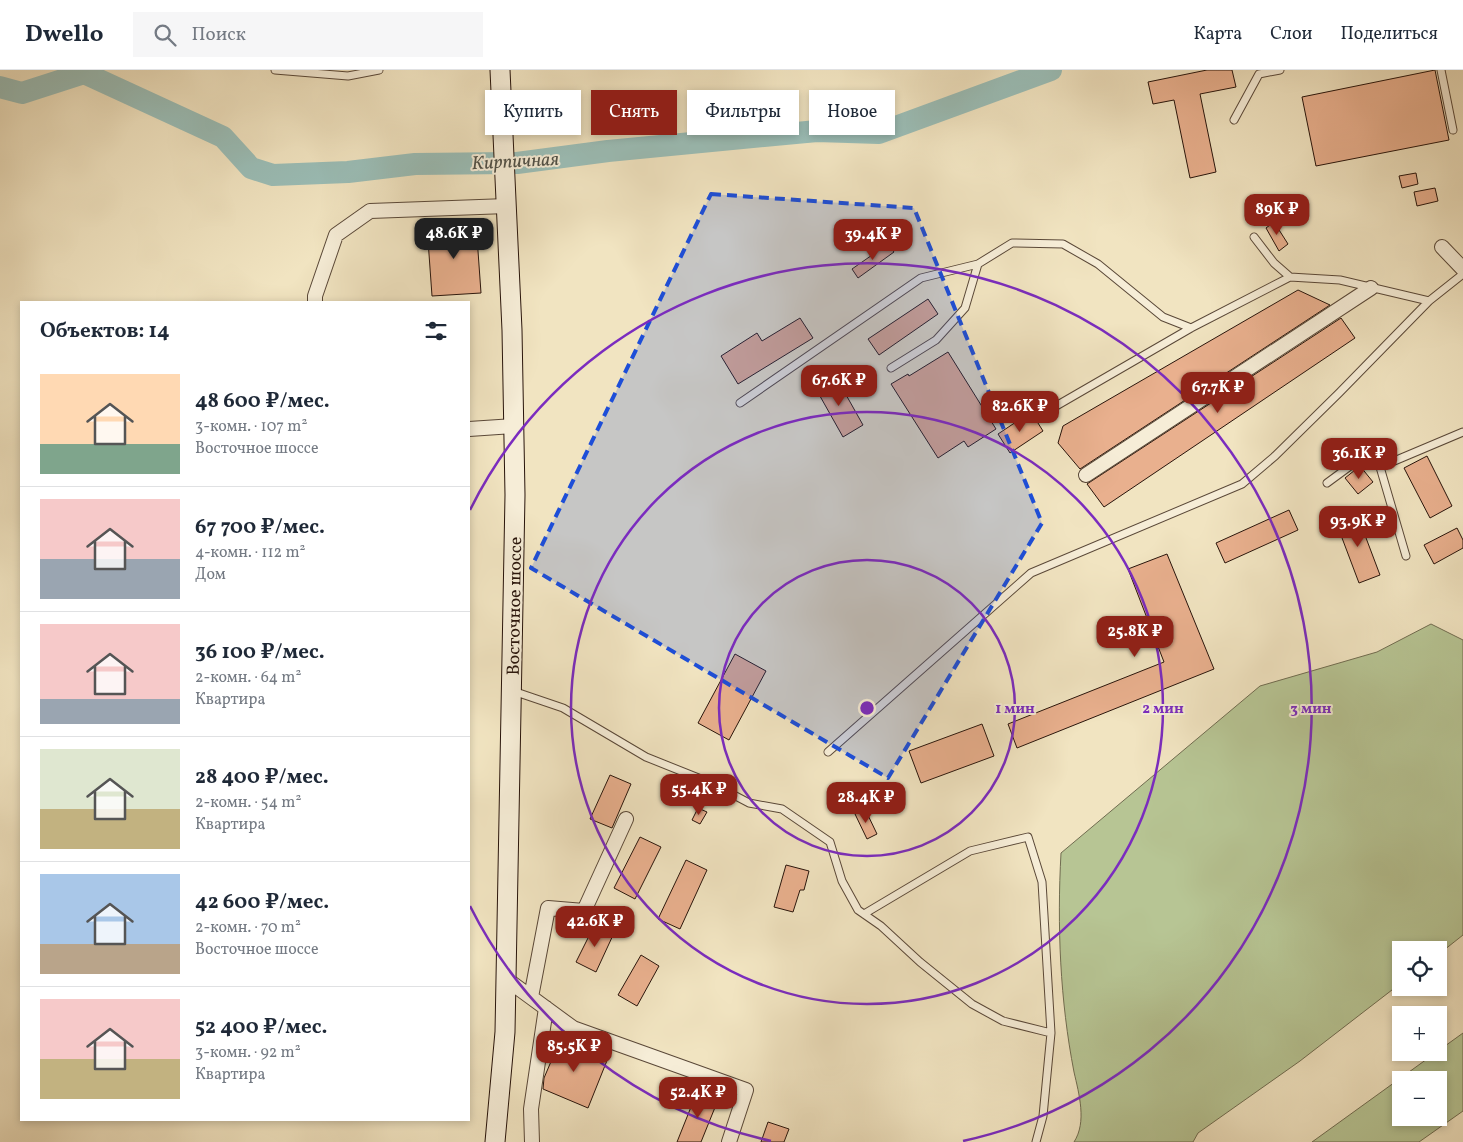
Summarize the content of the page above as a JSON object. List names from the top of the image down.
{
  "streets": {
    "street": ["Восточное шоссе"]
  },
  "water": ["Кирпичная"],
  "page": {
    "header": "Dwello",
    "search": "Поиск",
    "nav": ["Карта", "Слои", "Поделиться"],
    "chip": [
      "Купить",
      "Снять",
      "Фильтры",
      "Новое"
    ],
    "price": [
      "89K ₽",
      "48.6K ₽",
      "39.4K ₽",
      "67.6K ₽",
      "67.7K ₽",
      "82.6K ₽",
      "36.1K ₽",
      "93.9K ₽",
      "25.8K ₽",
      "55.4K ₽",
      "28.4K ₽",
      "42.6K ₽",
      "85.5K ₽",
      "52.4K ₽"
    ],
    "heading": "Объектов: 14",
    "list": [
      {
        "name": "48 600 ₽/мес.",
        "note": "3-комн. · 107 m² · Восточное шоссе"
      },
      {
        "name": "67 700 ₽/мес.",
        "note": "4-комн. · 112 m² · Дом"
      },
      {
        "name": "36 100 ₽/мес.",
        "note": "2-комн. · 64 m² · Квартира"
      },
      {
        "name": "28 400 ₽/мес.",
        "note": "2-комн. · 54 m² · Квартира"
      },
      {
        "name": "42 600 ₽/мес.",
        "note": "2-комн. · 70 m² · Восточное шоссе"
      },
      {
        "name": "52 400 ₽/мес.",
        "note": "3-комн. · 92 m² · Квартира"
      }
    ],
    "map_buttons": ["+", "−"]
  },
  "rings": ["1 мин", "2 мин", "3 мин"]
}
